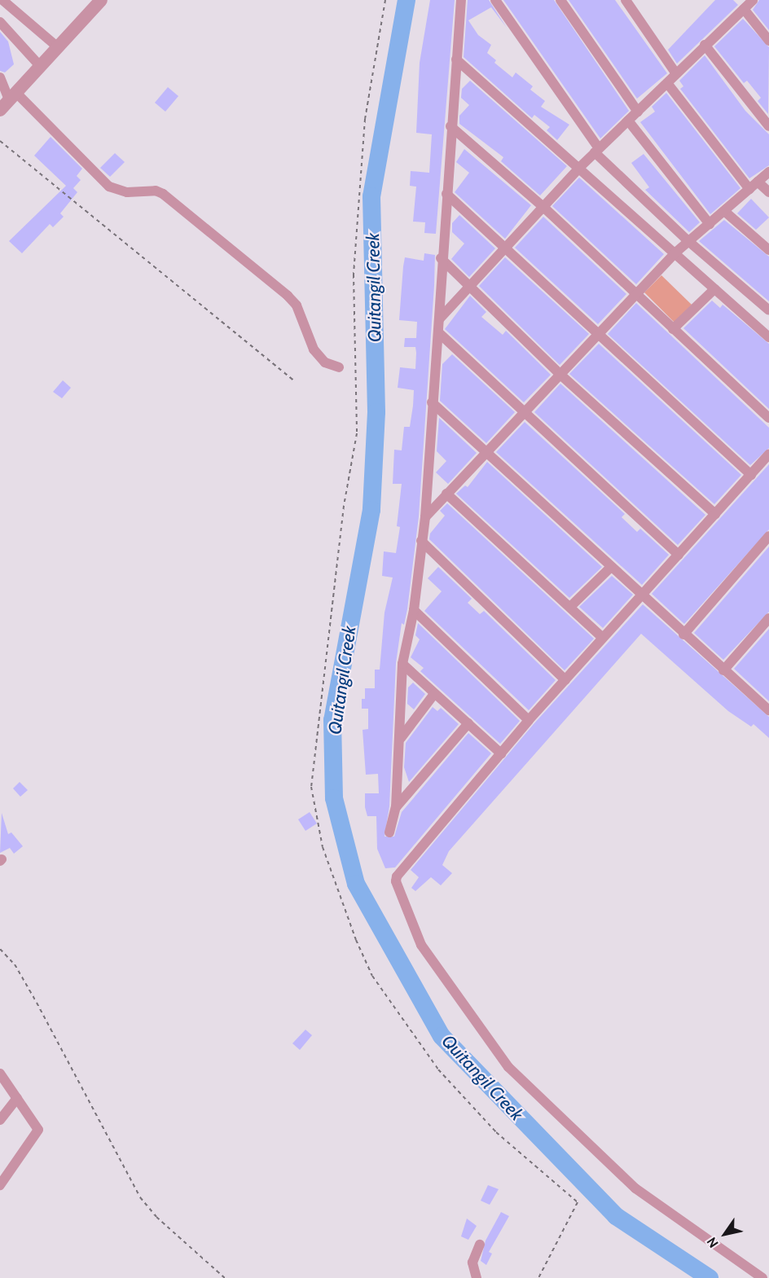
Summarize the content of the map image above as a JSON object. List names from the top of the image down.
{
  "water": ["Quitangil Creek"],
  "north": "bottom left"
}
